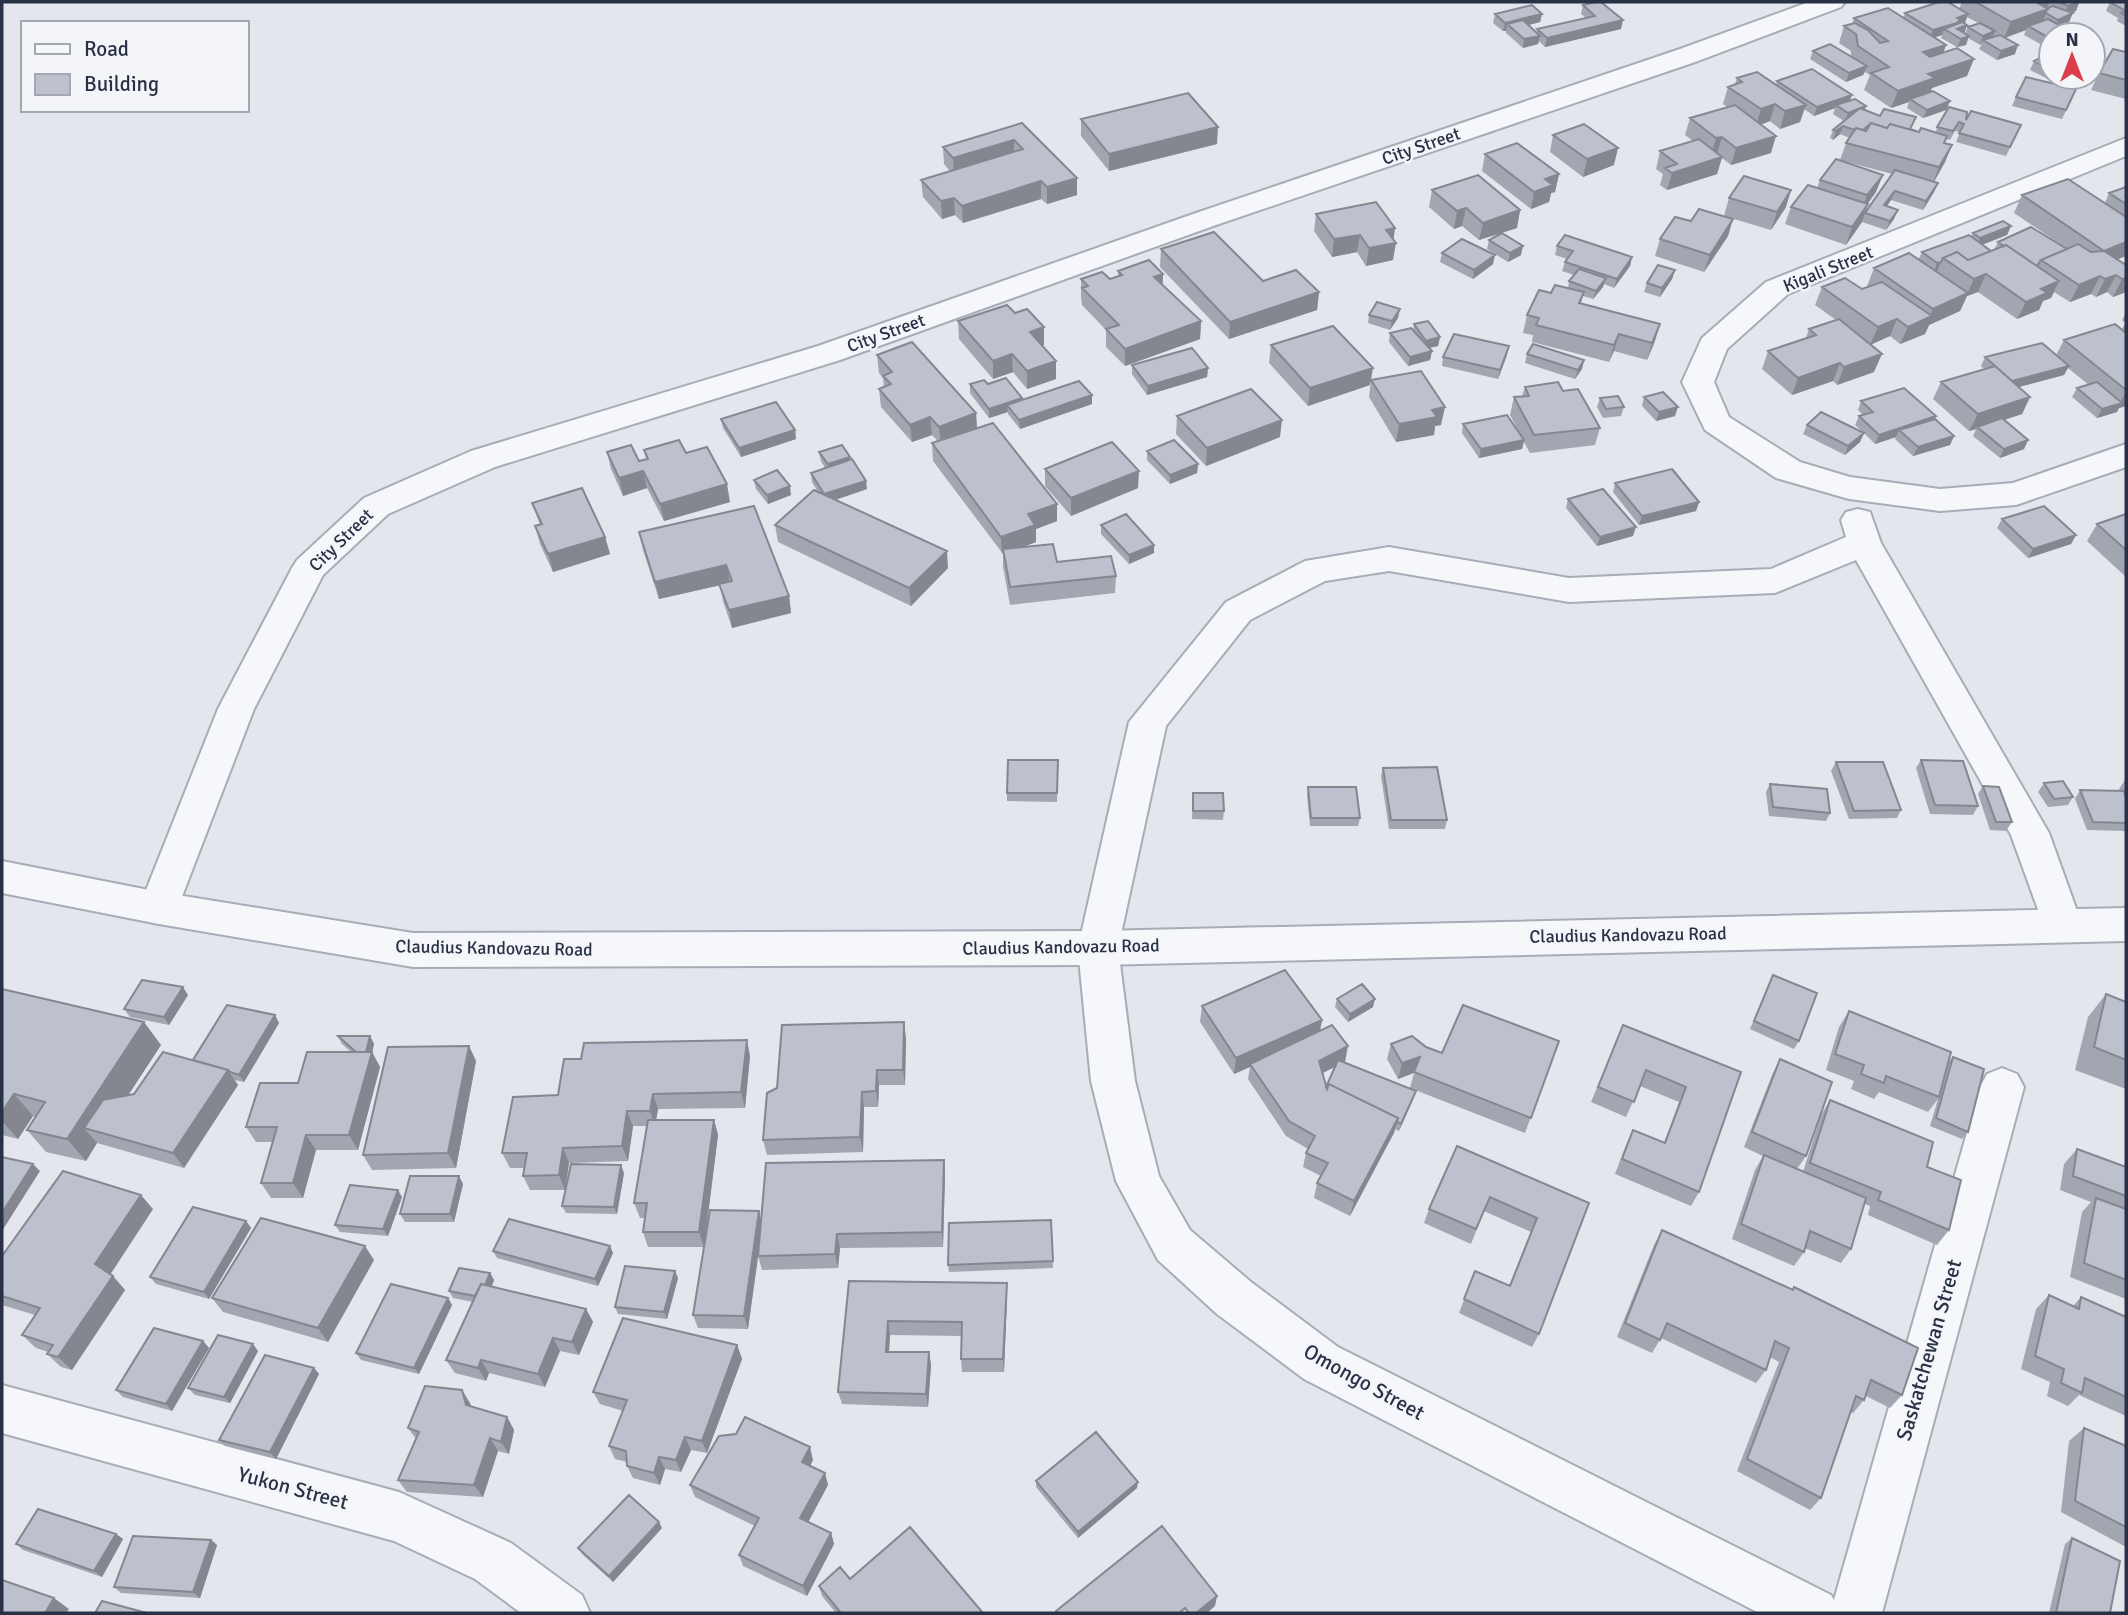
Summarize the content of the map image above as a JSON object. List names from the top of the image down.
{
  "streets": {
    "street": [
      "City Street",
      "Kigali Street",
      "Claudius Kandovazu Road",
      "Saskatchewan Street",
      "Omongo Street",
      "Yukon Street"
    ]
  },
  "crossings": [
    ["City Street", "Claudius Kandovazu Road"],
    ["Claudius Kandovazu Road", "Omongo Street"]
  ],
  "legend": ["Road", "Building"],
  "north": "top"
}
